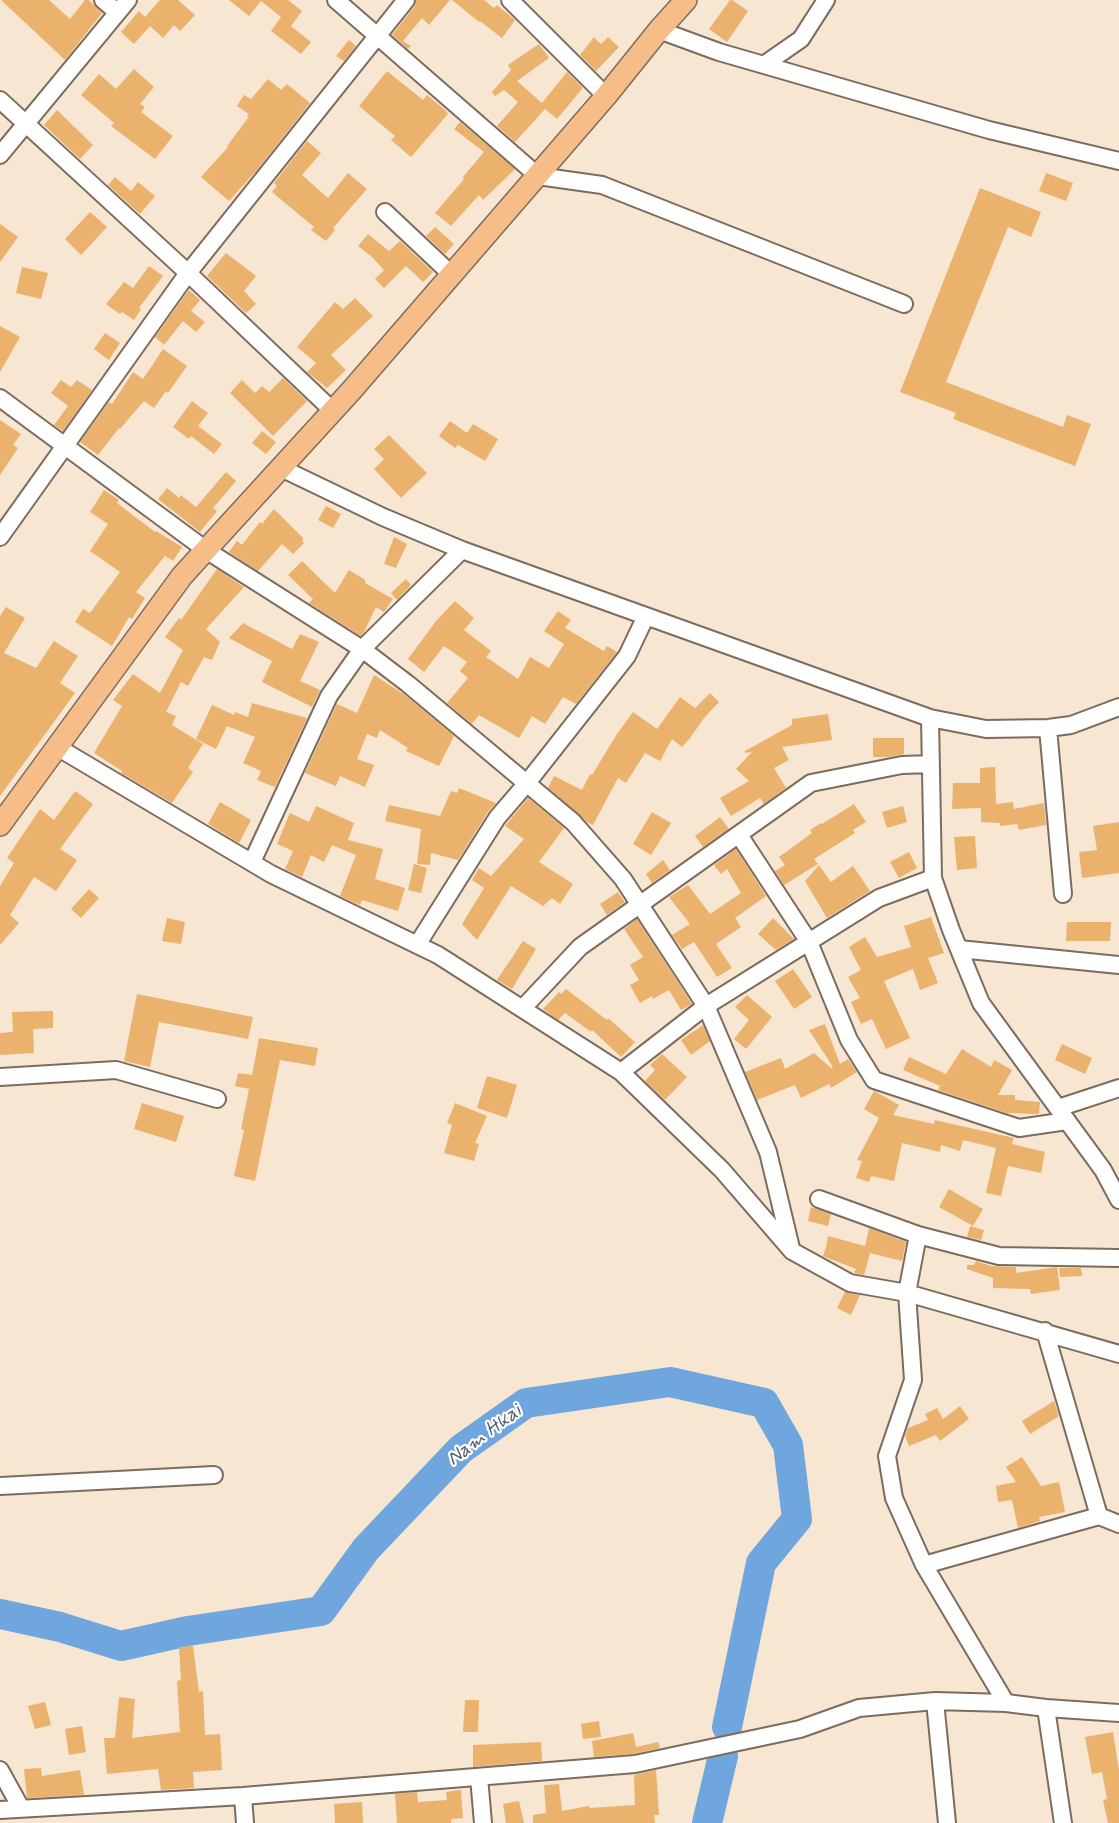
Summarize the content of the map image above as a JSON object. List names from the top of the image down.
{
  "water": ["Nam Hkai"]
}
